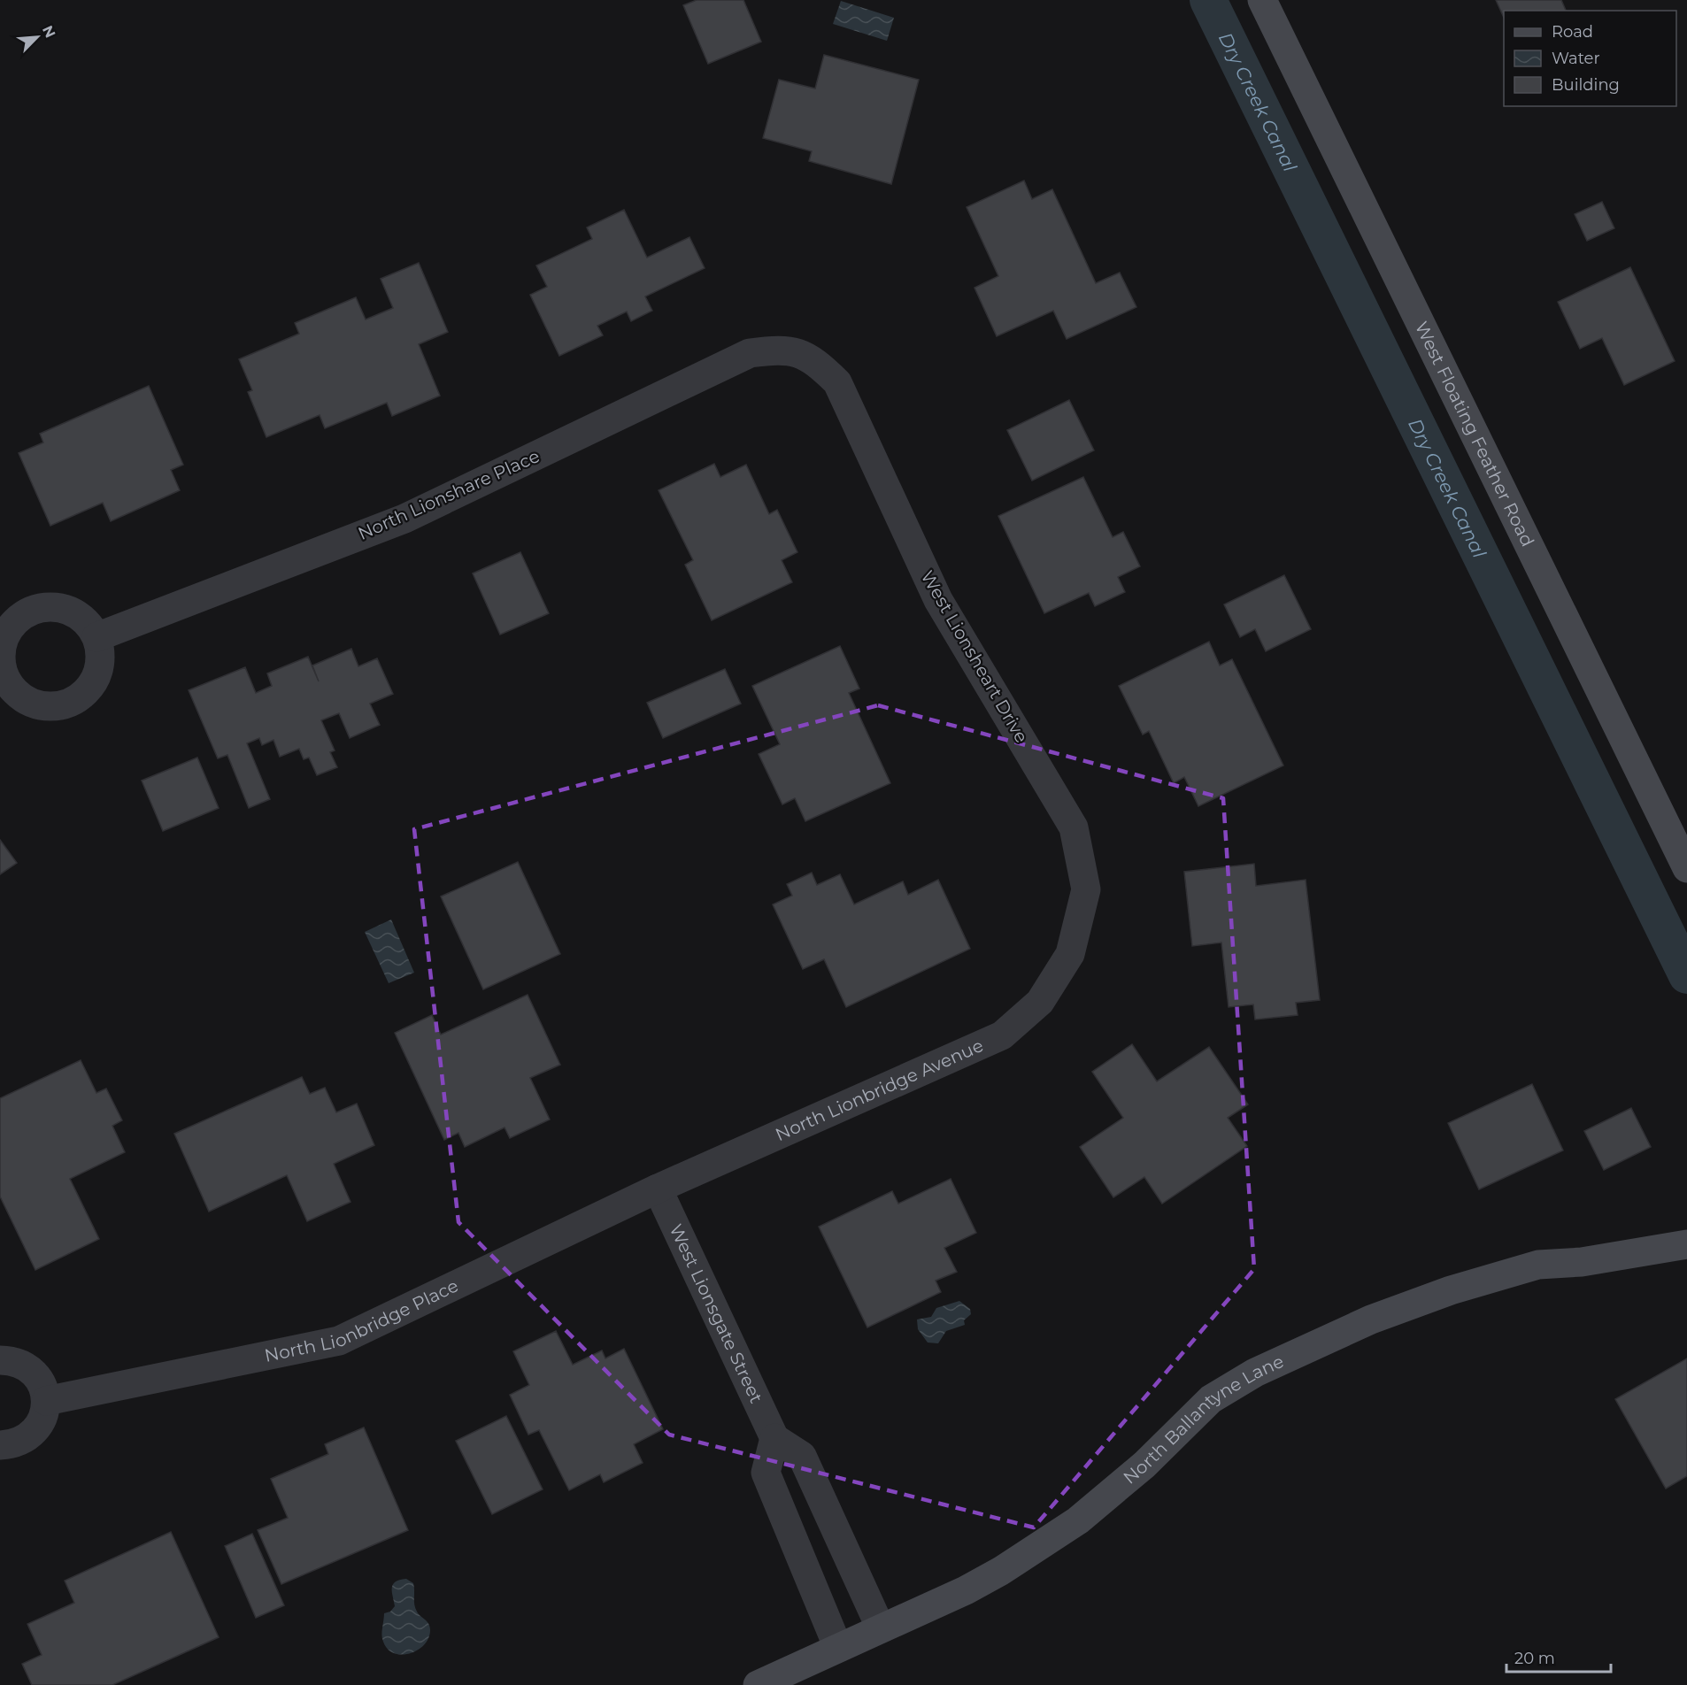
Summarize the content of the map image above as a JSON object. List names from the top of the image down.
{
  "streets": {
    "street": [
      "West Floating Feather Road",
      "North Lionshare Place",
      "West Lionsheart Drive",
      "North Lionbridge Avenue",
      "West Lionsgate Street",
      "North Lionbridge Place",
      "North Ballantyne Lane"
    ]
  },
  "crossings": [
    ["North Lionshare Place", "West Lionsheart Drive"],
    ["West Lionsheart Drive", "North Lionbridge Avenue"],
    ["North Lionbridge Avenue", "West Lionsgate Street"],
    ["North Lionbridge Avenue", "North Lionbridge Place"],
    ["West Lionsgate Street", "North Lionbridge Place"]
  ],
  "water": ["Dry Creek Canal"],
  "legend": ["Road", "Water", "Building"],
  "scale_bar": "20 m",
  "north": "top right"
}
